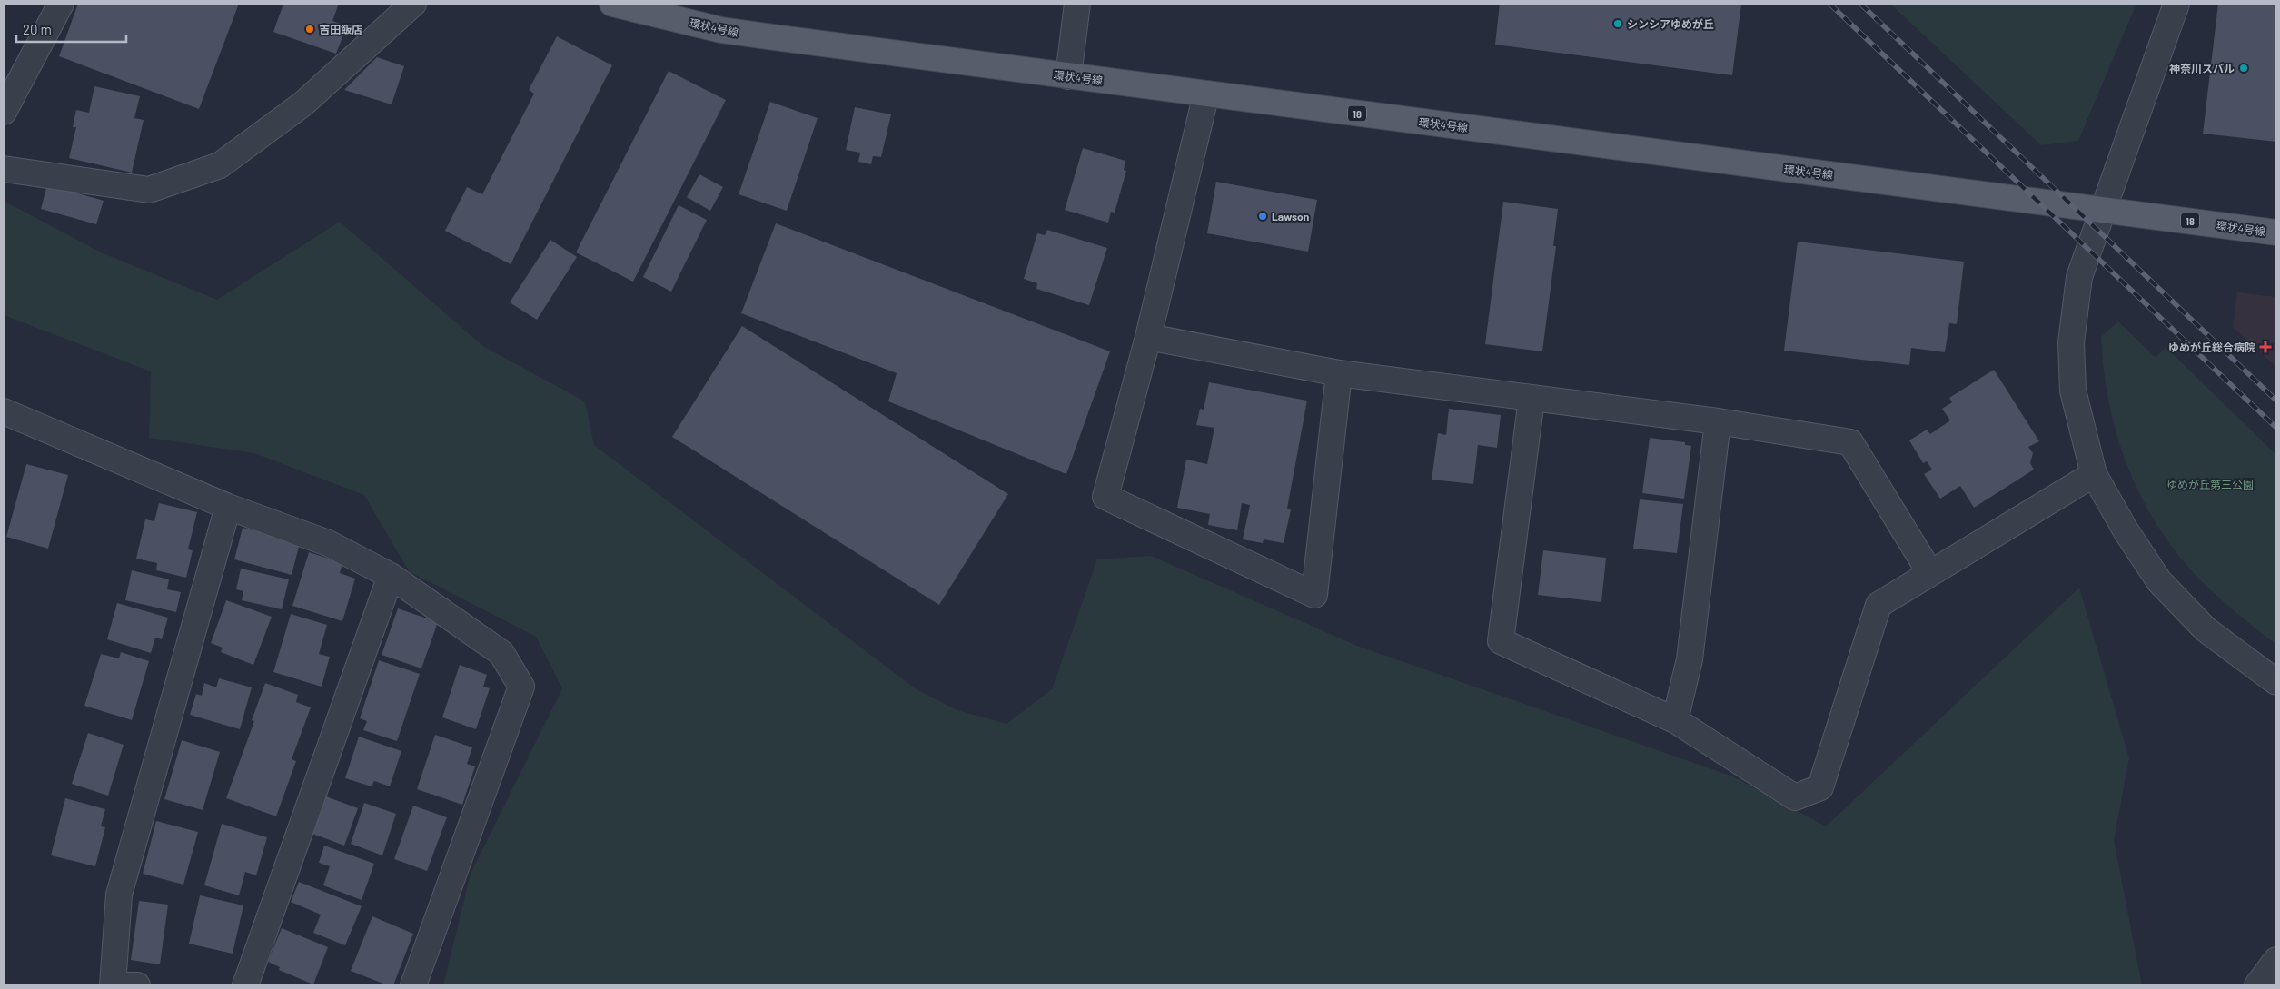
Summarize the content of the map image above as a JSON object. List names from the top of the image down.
{
  "streets": {
    "main road": ["環状4号線", "18"]
  },
  "parks": ["ゆめが丘第三公園"],
  "places": {
    "other": [
      "シンシアゆめが丘",
      "吉田飯店",
      "神奈川スバル",
      "Lawson"
    ],
    "health": ["ゆめが丘総合病院"]
  },
  "scale_bar": "20 m"
}
